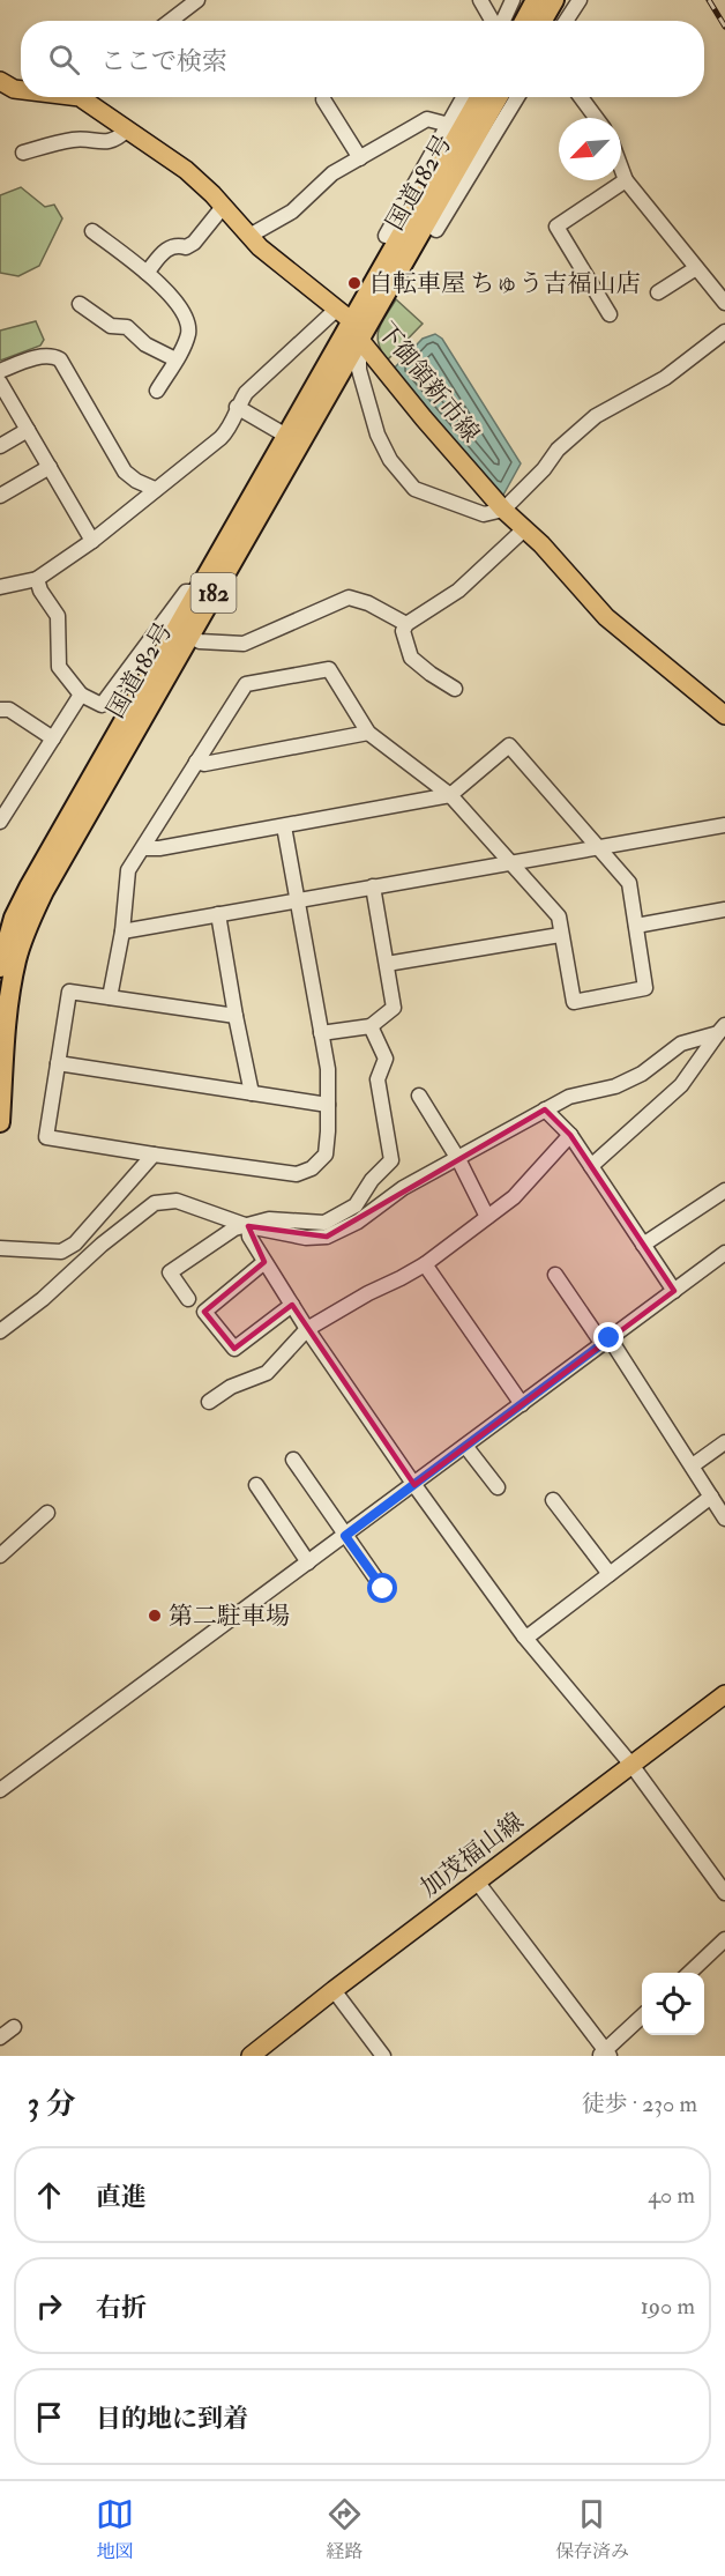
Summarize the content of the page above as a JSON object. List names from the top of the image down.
{
  "streets": {
    "highway": ["国道182号", "182"],
    "main road": ["下御領新市線", "加茂福山線"]
  },
  "crossings": [
    ["国道182号", "下御領新市線"]
  ],
  "places": ["自転車屋 ちゅう吉福山店", "第二駐車場"],
  "north": "bottom left",
  "page": {
    "search": "ここで検索",
    "heading": ["3 分", "徒歩 · 230 m"],
    "list": [
      ["直進", "40 m"],
      ["右折", "190 m"],
      "目的地に到着"
    ],
    "nav": ["地図", "経路", "保存済み"]
  }
}
